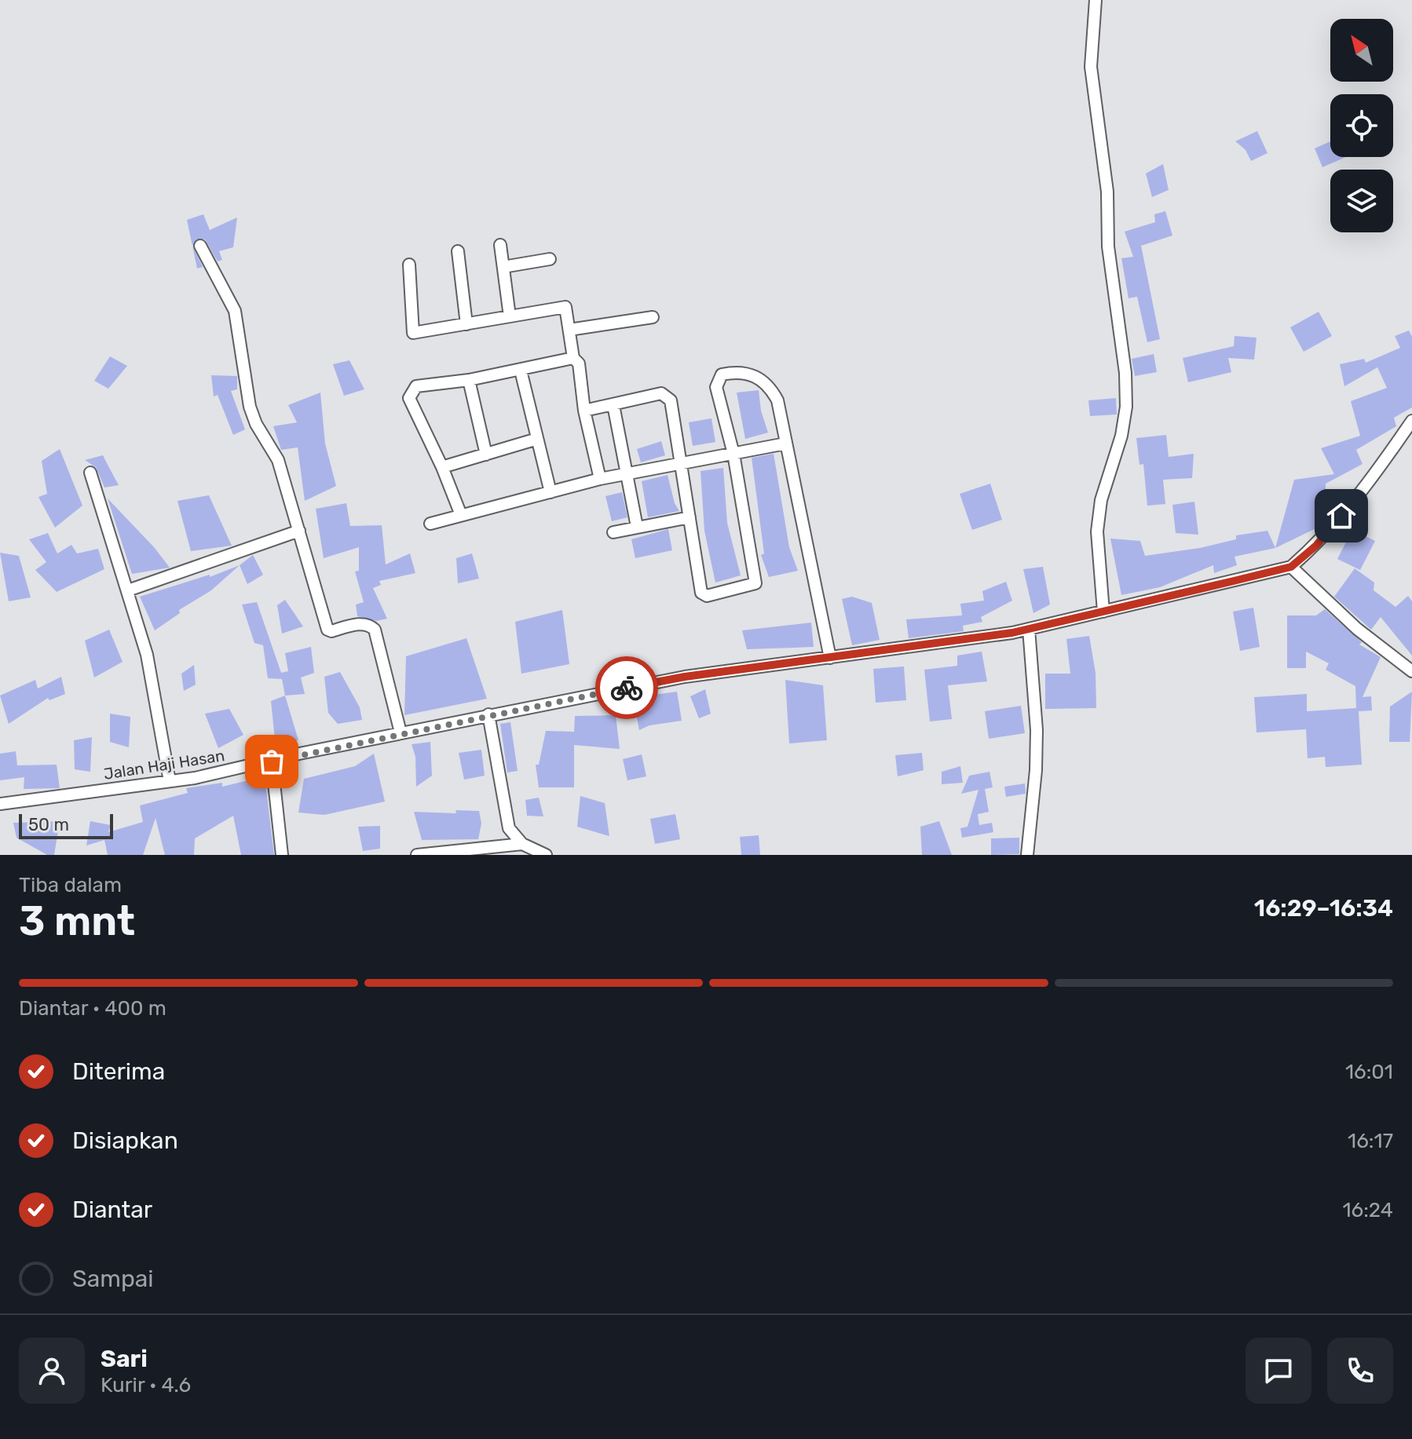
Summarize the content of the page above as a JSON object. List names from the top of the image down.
{
  "streets": {
    "street": ["Jalan Haji Hasan"]
  },
  "scale_bar": "50 m",
  "north": "top left",
  "page": {
    "scale": "50 m",
    "heading": ["3 mnt", "Tiba dalam", "16:29–16:34"],
    "panel": ["Sari", "Kurir · 4.6"],
    "bar": "Diantar · 400 m",
    "list": [
      ["Diterima", "16:01"],
      ["Disiapkan", "16:17"],
      ["Diantar", "16:24"],
      "Sampai"
    ]
  }
}
